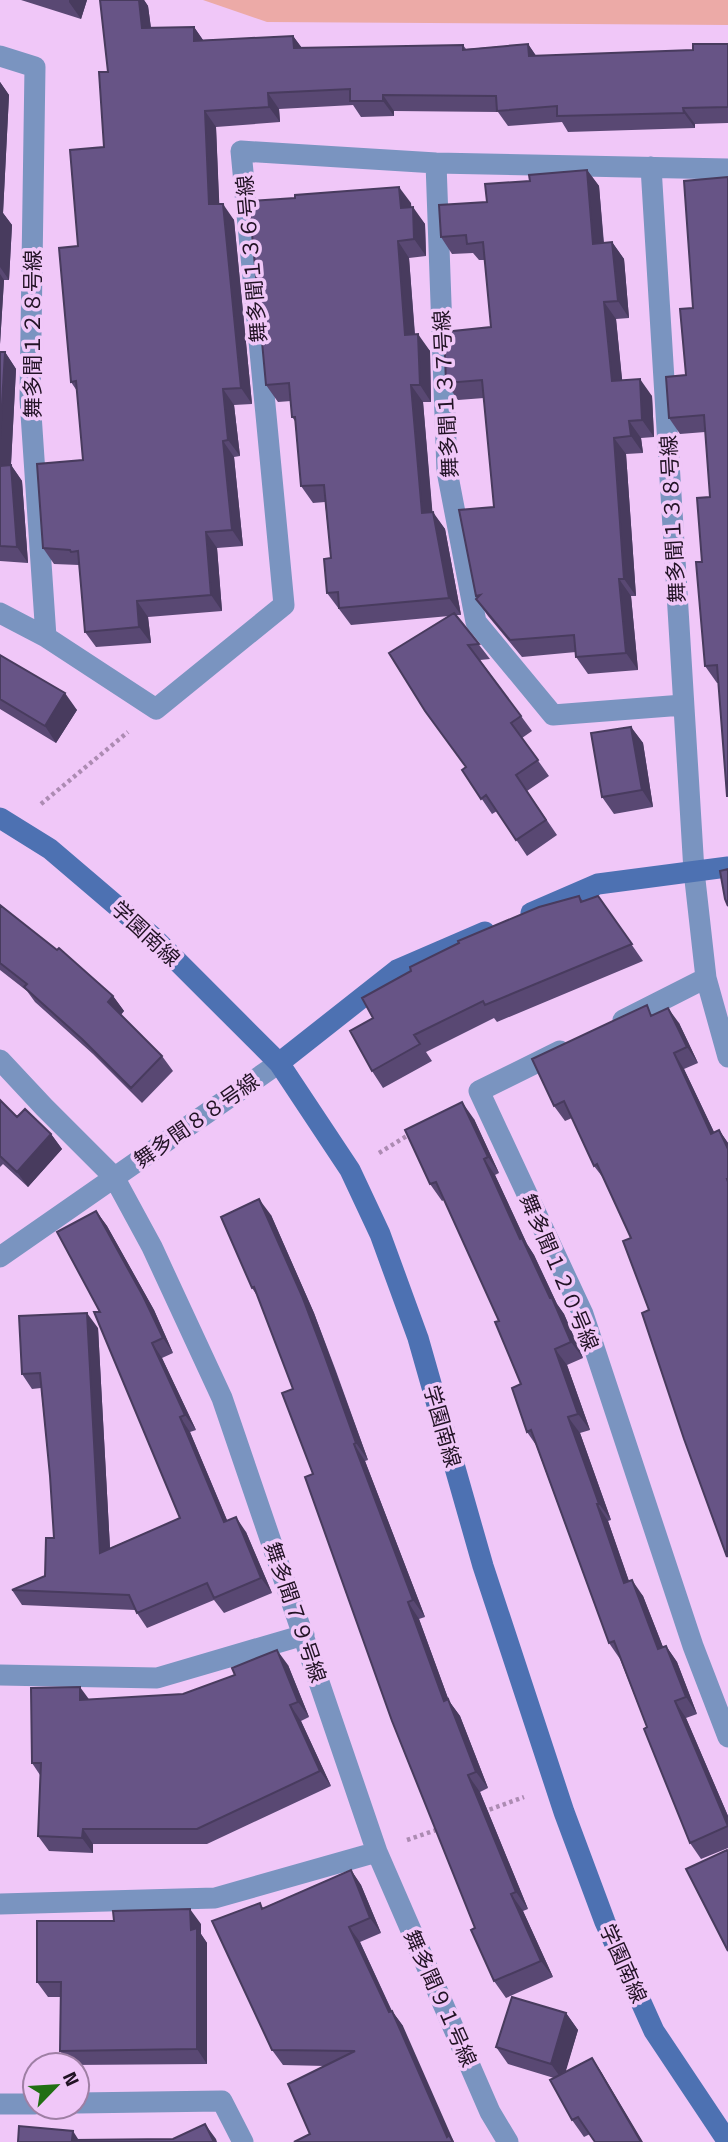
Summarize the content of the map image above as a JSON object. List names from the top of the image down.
{
  "streets": {
    "street": [
      "舞多聞１３６号線",
      "舞多聞１２８号線",
      "舞多聞１３７号線",
      "舞多聞１３８号線",
      "学園南線",
      "舞多聞８８号線",
      "舞多聞１２０号線",
      "舞多聞７９号線",
      "舞多聞９１号線"
    ]
  },
  "crossings": [
    ["舞多聞１３６号線", "舞多聞１３７号線"],
    ["舞多聞１３６号線", "舞多聞１３８号線"],
    ["舞多聞１３７号線", "舞多聞１３８号線"],
    ["学園南線", "舞多聞８８号線"],
    ["舞多聞８８号線", "舞多聞７９号線"],
    ["舞多聞７９号線", "舞多聞９１号線"]
  ],
  "north": "top right"
}
